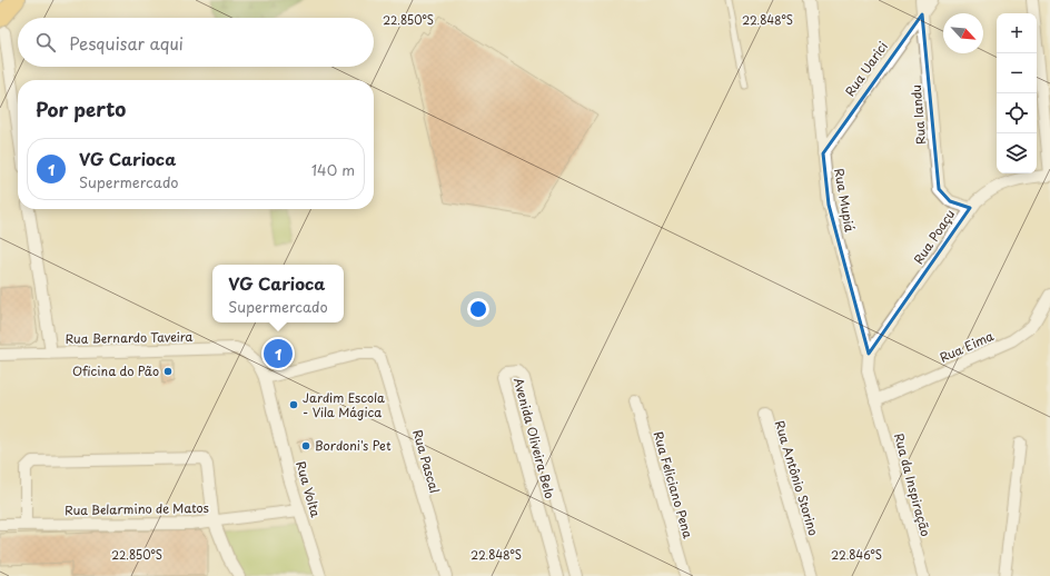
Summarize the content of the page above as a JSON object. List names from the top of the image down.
{
  "streets": {
    "street": [
      "Rua Uarici",
      "Rua Iandu",
      "Rua Mupiá",
      "Rua Poaçu",
      "Rua Bernardo Taveira",
      "Rua Eima",
      "Avenida Oliveira Belo",
      "Rua Pascal",
      "Rua Antônio Storino",
      "Rua Feliciano Pena",
      "Rua da Inspiração",
      "Rua Volta",
      "Rua Belarmino de Matos"
    ]
  },
  "crossings": [
    ["Rua Uarici", "Rua Iandu"],
    ["Rua Uarici", "Rua Mupiá"],
    ["Rua Iandu", "Rua Poaçu"],
    ["Rua Mupiá", "Rua Poaçu"],
    ["Rua Mupiá", "Rua Eima"],
    ["Rua Mupiá", "Rua da Inspiração"],
    ["Rua Bernardo Taveira", "Rua Volta"],
    ["Rua Eima", "Rua da Inspiração"],
    ["Rua Pascal", "Rua Volta"],
    ["Rua Volta", "Rua Belarmino de Matos"]
  ],
  "places": ["Oficina do Pão", "Jardim Escola - Vila Mágica", "Bordoni's Pet"],
  "north": "bottom right",
  "page": {
    "map_buttons": ["+", "−"],
    "search": "Pesquisar aqui",
    "heading": "Por perto",
    "list": [
      {
        "mark": "1",
        "name": "VG Carioca",
        "note": "Supermercado",
        "value": "140 m"
      }
    ],
    "popup": ["VG Carioca", "Supermercado"],
    "pins": "1"
  },
  "coordinates": ["22.850°S", "22.848°S", "22.846°S"]
}
